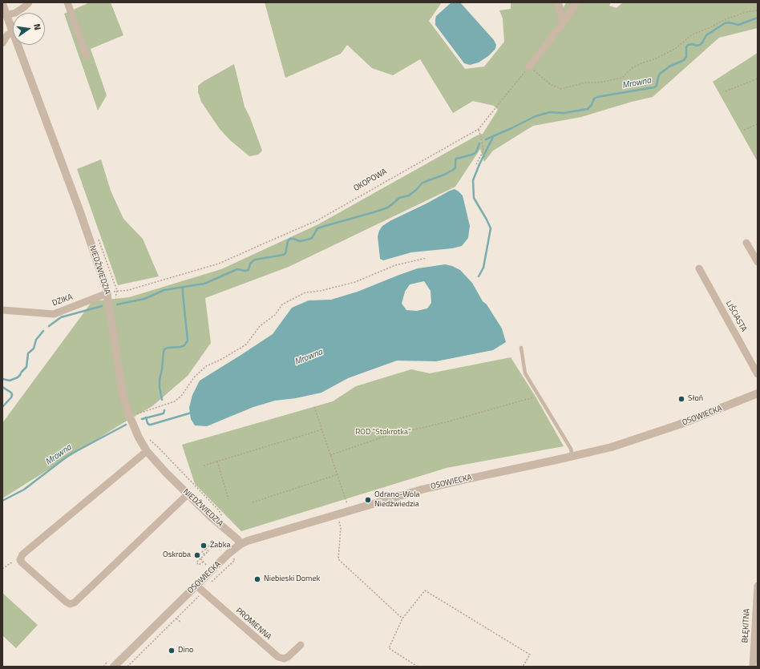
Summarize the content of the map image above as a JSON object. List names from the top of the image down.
{
  "streets": {
    "street": [
      "NIEDŹWIEDZIA",
      "DZIKA",
      "LIŚCIASTA",
      "OSOWIECKA",
      "PROMIENNA",
      "BŁĘKITNA"
    ],
    "path": ["OKOPOWA"]
  },
  "crossings": [
    ["NIEDŹWIEDZIA", "DZIKA"],
    ["NIEDŹWIEDZIA", "OSOWIECKA"],
    ["OSOWIECKA", "PROMIENNA"]
  ],
  "water": ["Mrowna"],
  "parks": ["ROD \"Stokrotka\""],
  "places": [
    "Słoń",
    "Odrano-Wola Niedźwiedzia",
    "Żabka",
    "Oskroba",
    "Niebieski Domek",
    "Dino"
  ],
  "north": "right"
}
